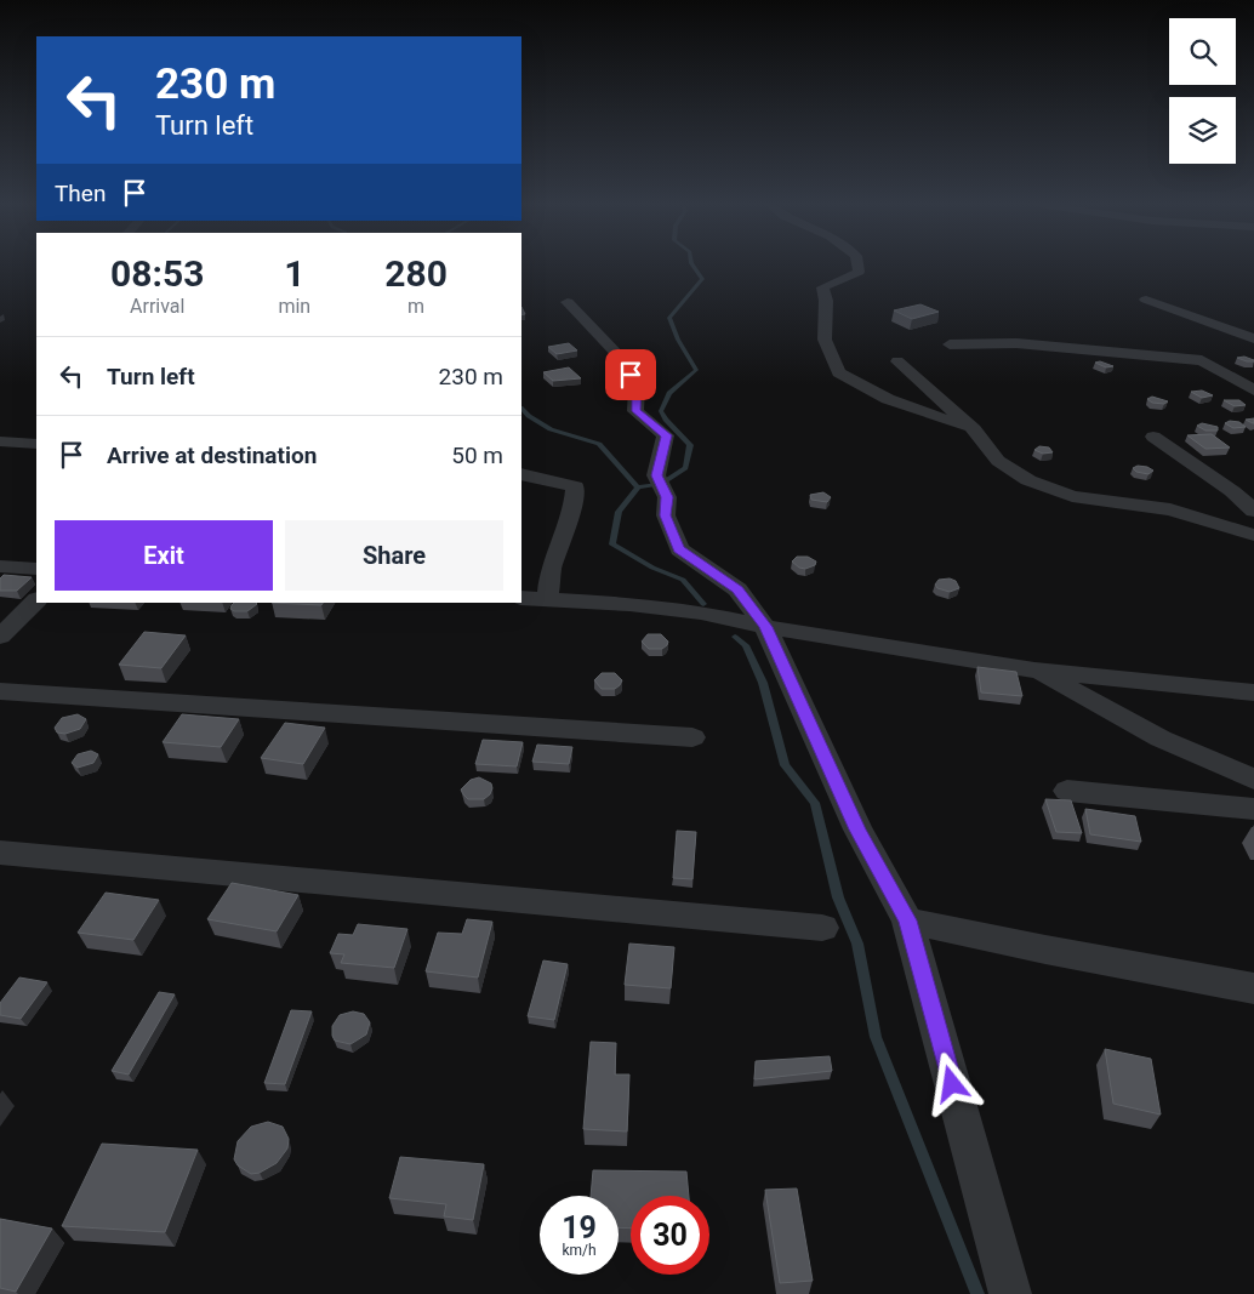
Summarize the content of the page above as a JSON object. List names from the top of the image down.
{
  "page": {
    "turn": ["230 m", "Turn left"],
    "then": "Then",
    "eta": [
      "08:53",
      "Arrival",
      "1",
      "min",
      "280",
      "m"
    ],
    "list": [
      {
        "name": "Turn left",
        "value": "230 m"
      },
      {
        "name": "Arrive at destination",
        "value": "50 m"
      }
    ],
    "buttons": ["Exit", "Share"],
    "speed": "19 km/h",
    "limit": "30"
  }
}
